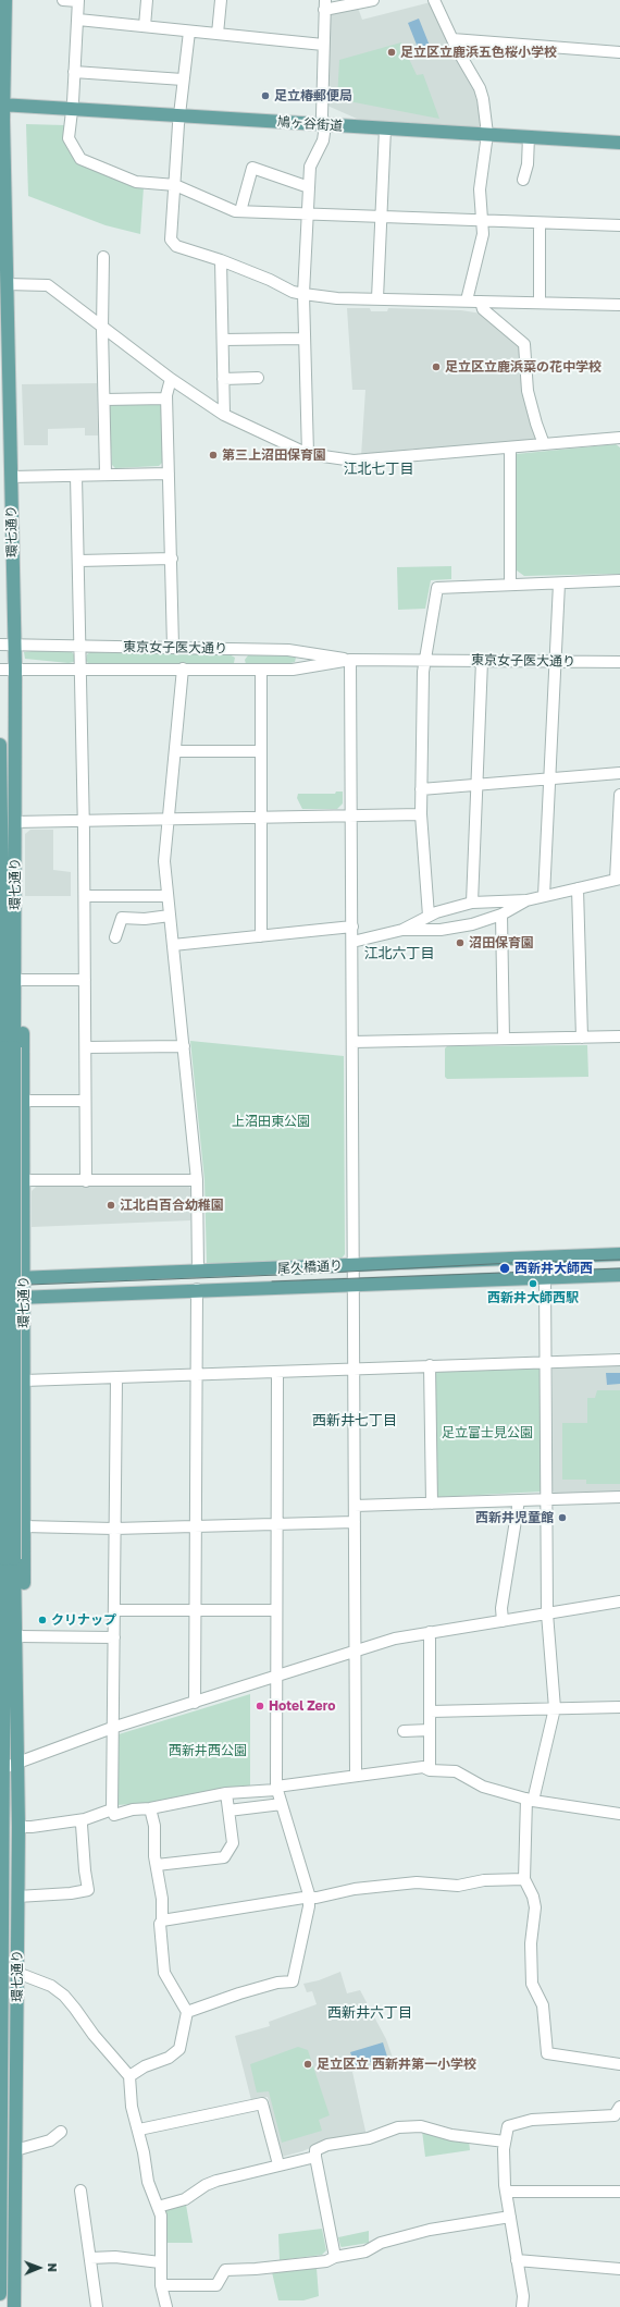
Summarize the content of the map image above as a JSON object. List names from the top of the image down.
{
  "streets": {
    "main road": ["鳩ヶ谷街道", "環七通り", "尾久橋通り"],
    "street": ["東京女子医大通り"]
  },
  "crossings": [
    ["鳩ヶ谷街道", "環七通り"],
    ["環七通り", "東京女子医大通り"],
    ["環七通り", "尾久橋通り"]
  ],
  "districts": [
    "江北七丁目",
    "江北六丁目",
    "西新井七丁目",
    "西新井六丁目"
  ],
  "parks": ["上沼田東公園", "足立富士見公園", "西新井西公園"],
  "places": [
    "足立区立鹿浜五色桜小学校",
    "足立椿郵便局",
    "足立区立鹿浜菜の花中学校",
    "第三上沼田保育園",
    "沼田保育園",
    "江北白百合幼稚園",
    "西新井大師西",
    "西新井大師西駅",
    "西新井児童館",
    "クリナップ",
    "Hotel Zero",
    "足立区立 西新井第一小学校"
  ],
  "north": "right"
}
